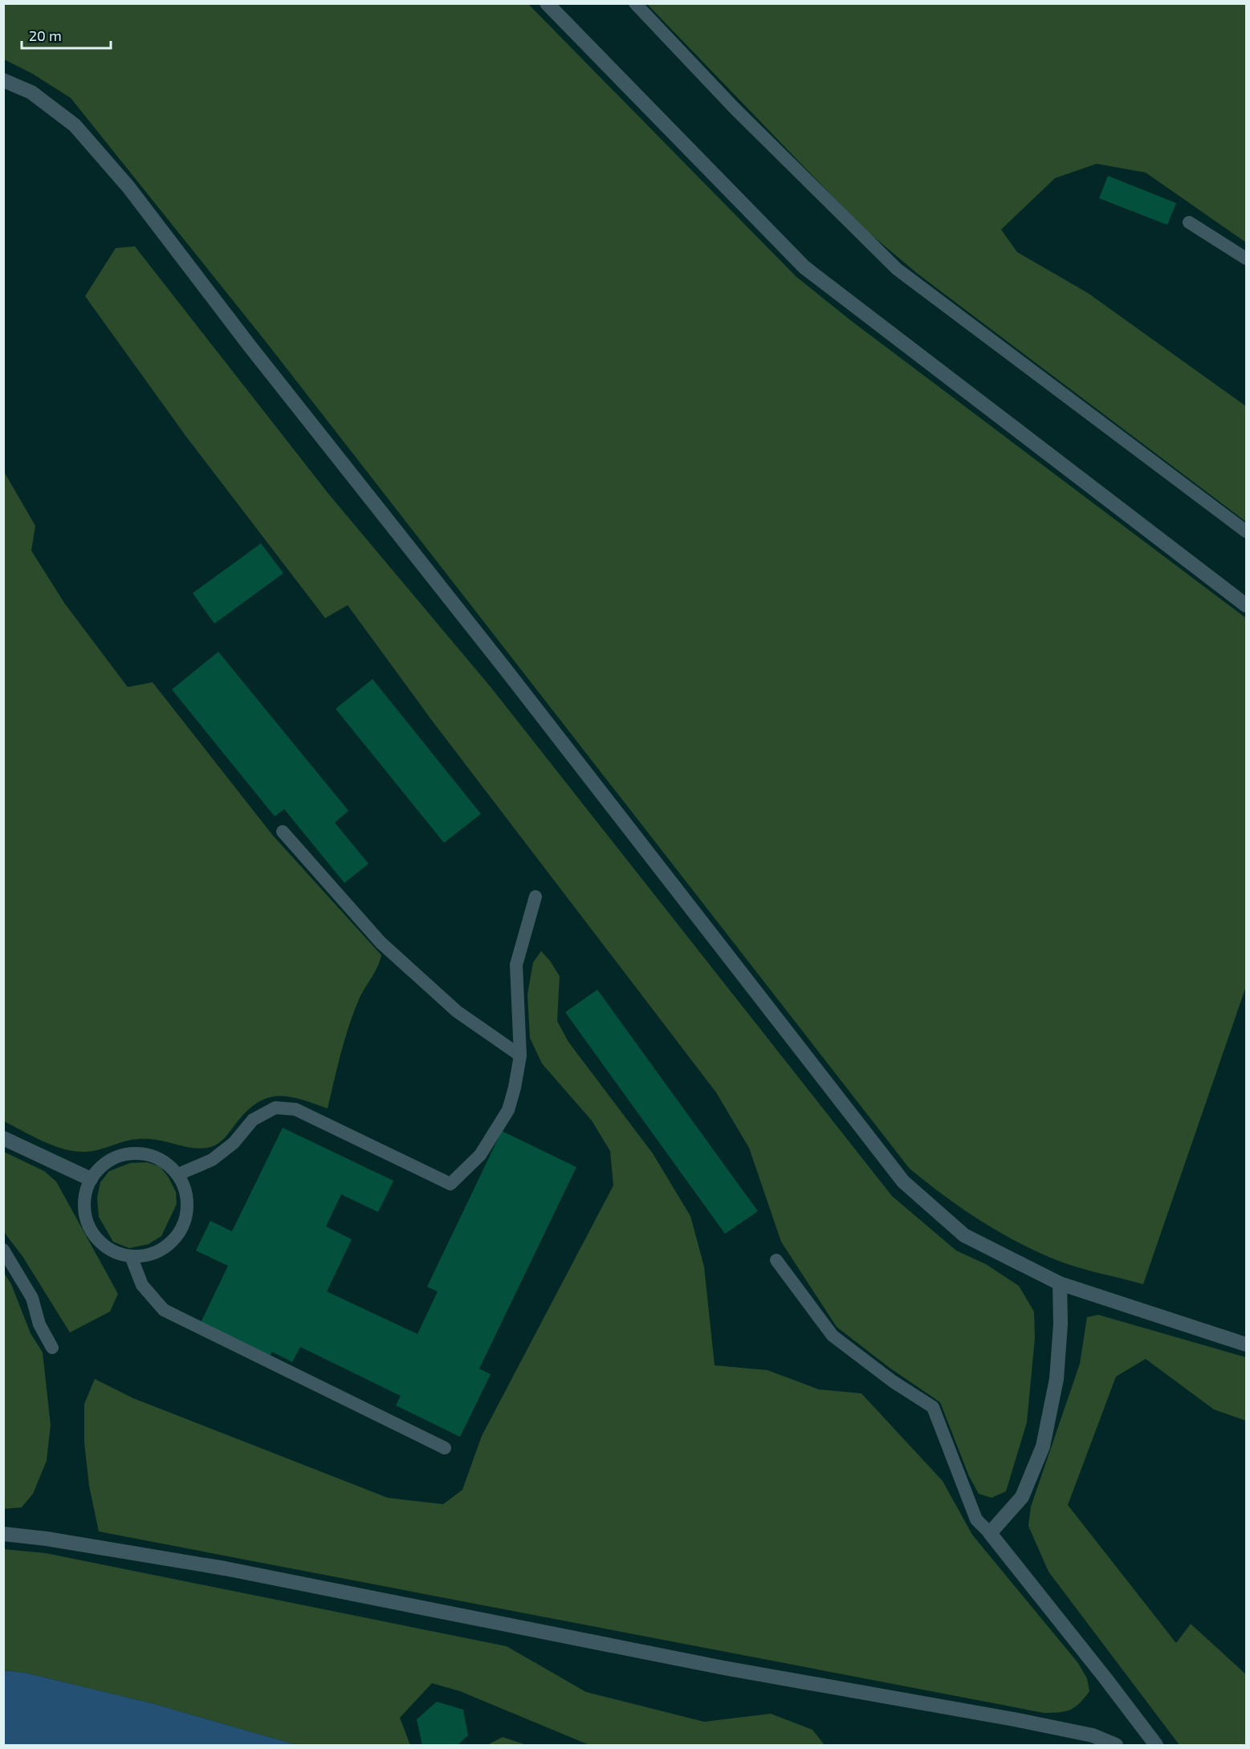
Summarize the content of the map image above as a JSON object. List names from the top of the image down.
{
  "scale_bar": "20 m"
}
